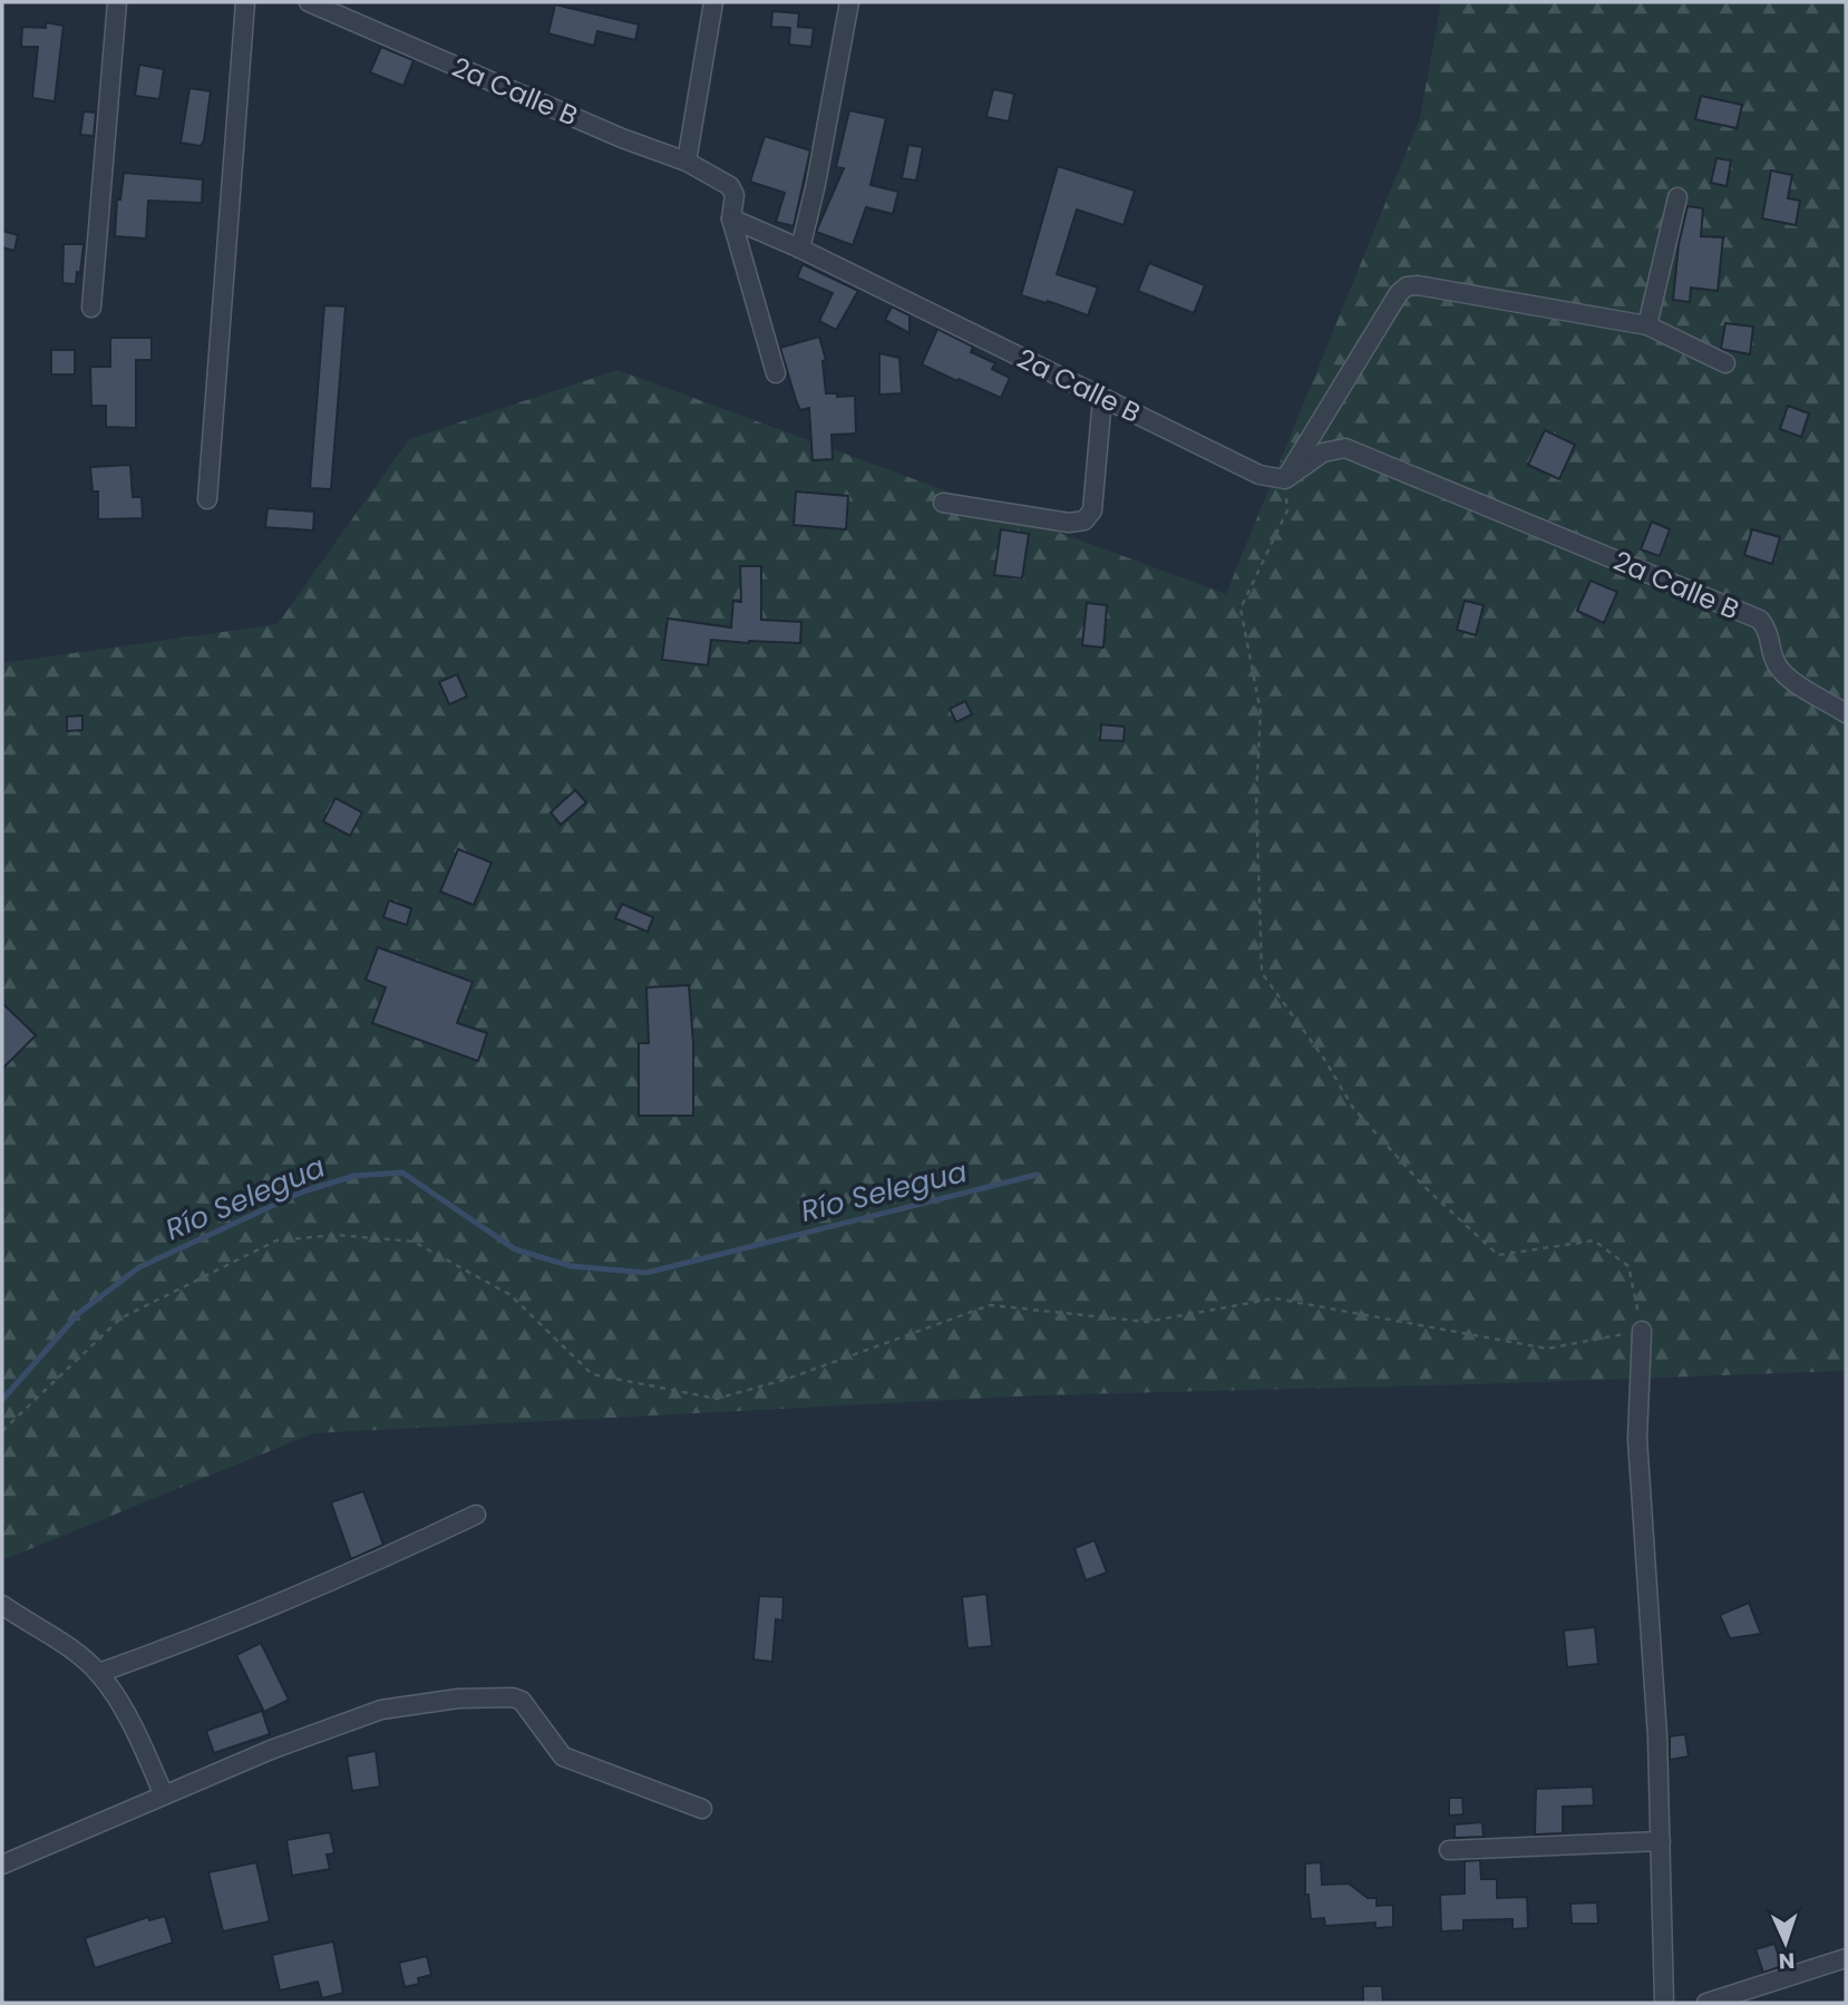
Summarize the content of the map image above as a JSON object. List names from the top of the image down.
{
  "streets": {
    "street": ["2a Calle B"]
  },
  "water": ["Río Selegua"],
  "north": "bottom"
}
